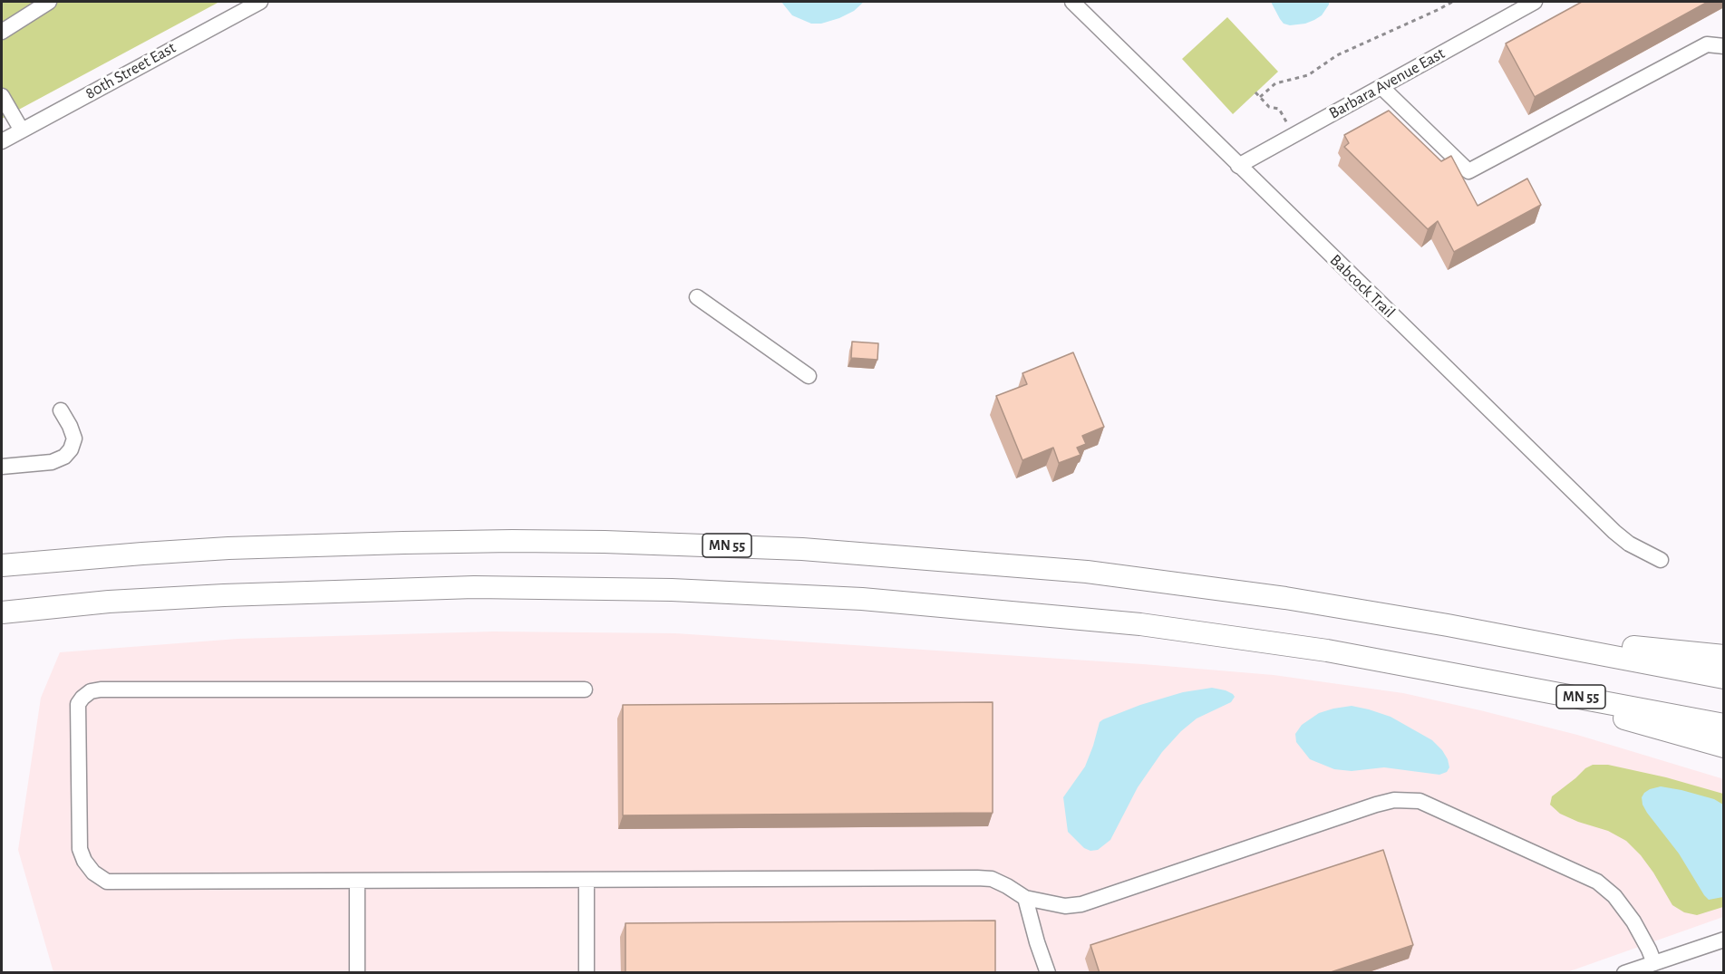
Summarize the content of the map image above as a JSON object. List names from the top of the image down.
{
  "streets": {
    "highway": ["MN 55"],
    "street": ["80th Street East", "Barbara Avenue East", "Babcock Trail"]
  },
  "crossings": [
    ["Barbara Avenue East", "Babcock Trail"]
  ]
}
